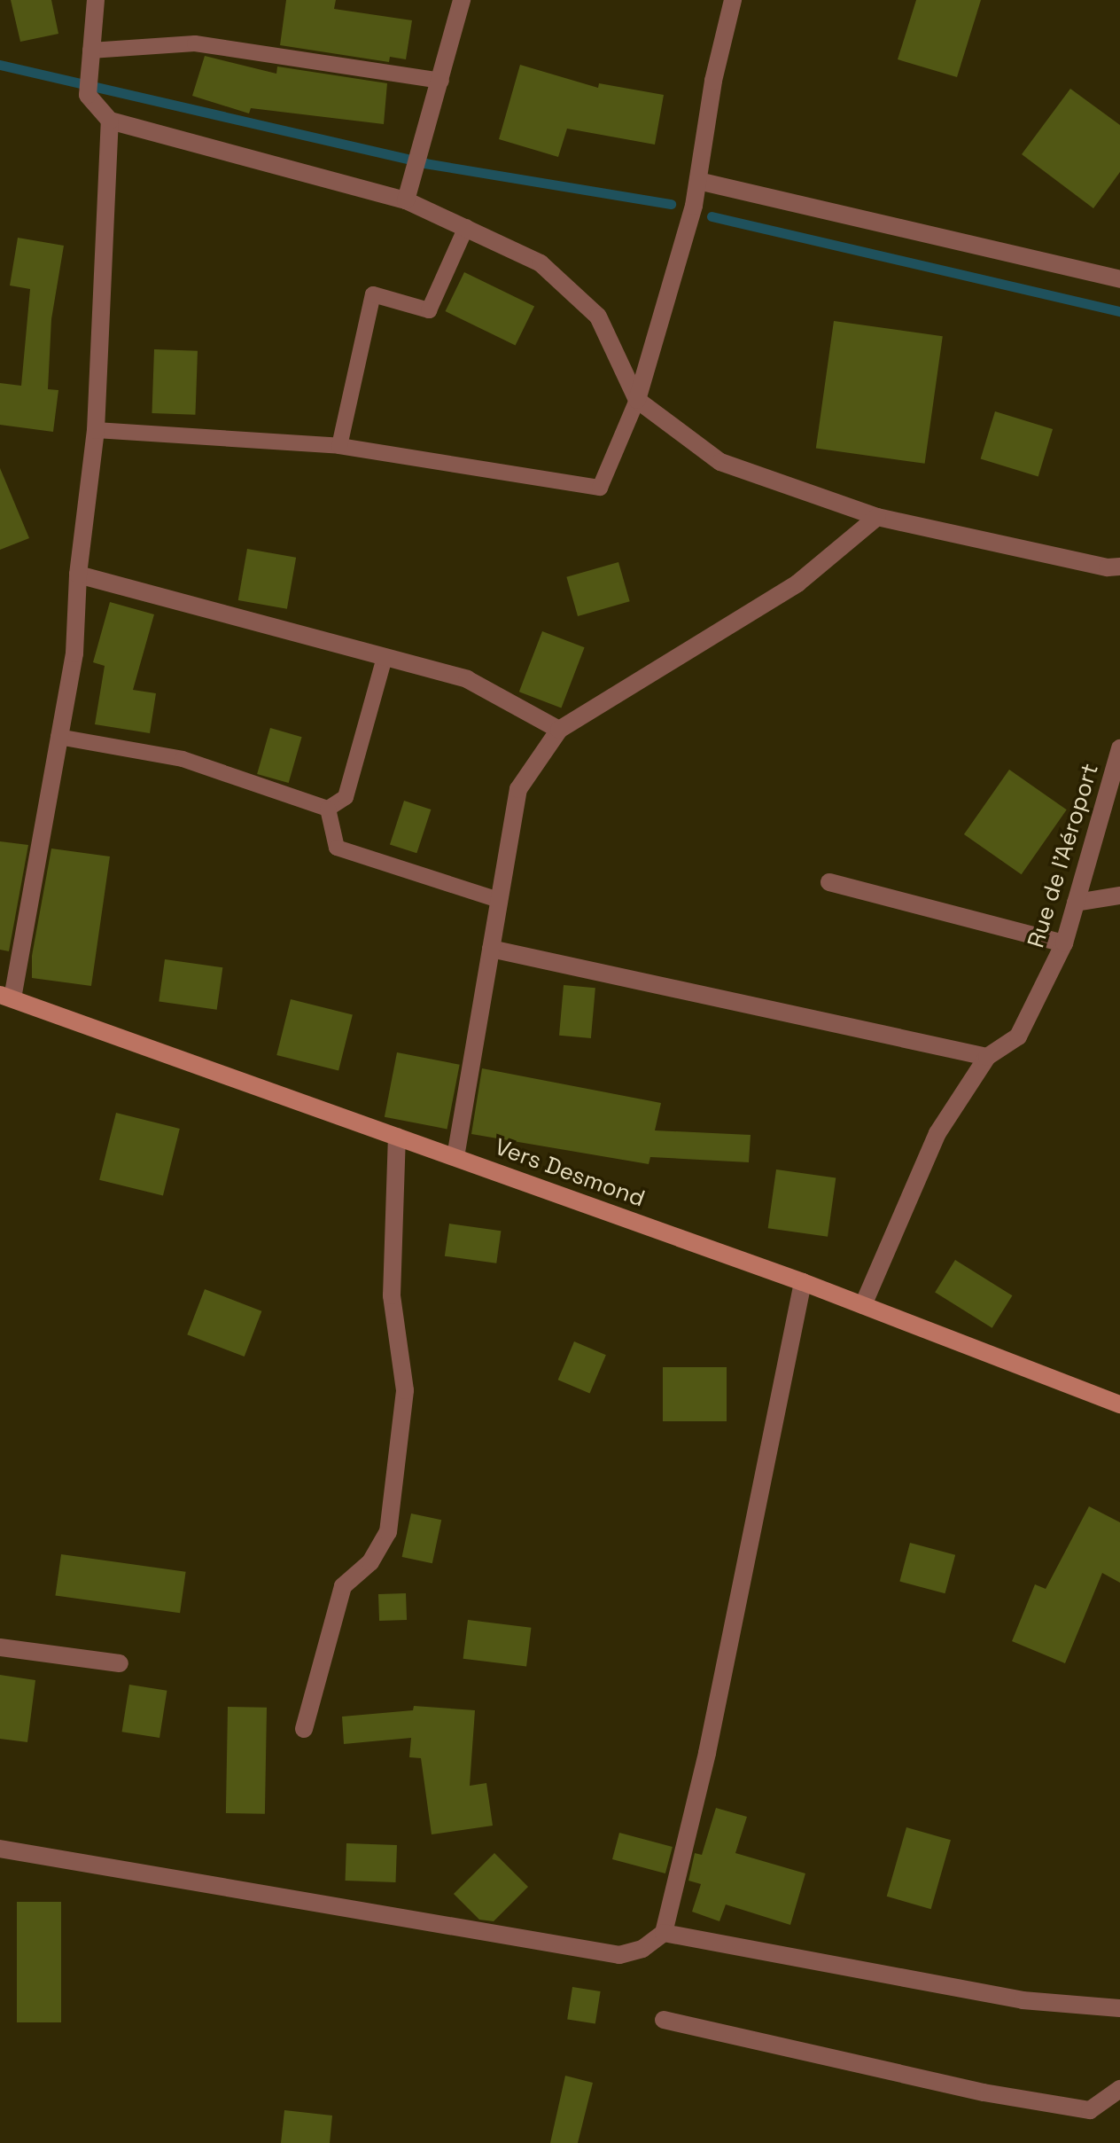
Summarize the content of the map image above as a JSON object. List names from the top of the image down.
{
  "streets": {
    "main road": ["Vers Desmond"],
    "street": ["Rue de l'Aéroport"]
  },
  "crossings": [
    ["Rue de l'Aéroport", "Vers Desmond"]
  ]
}
